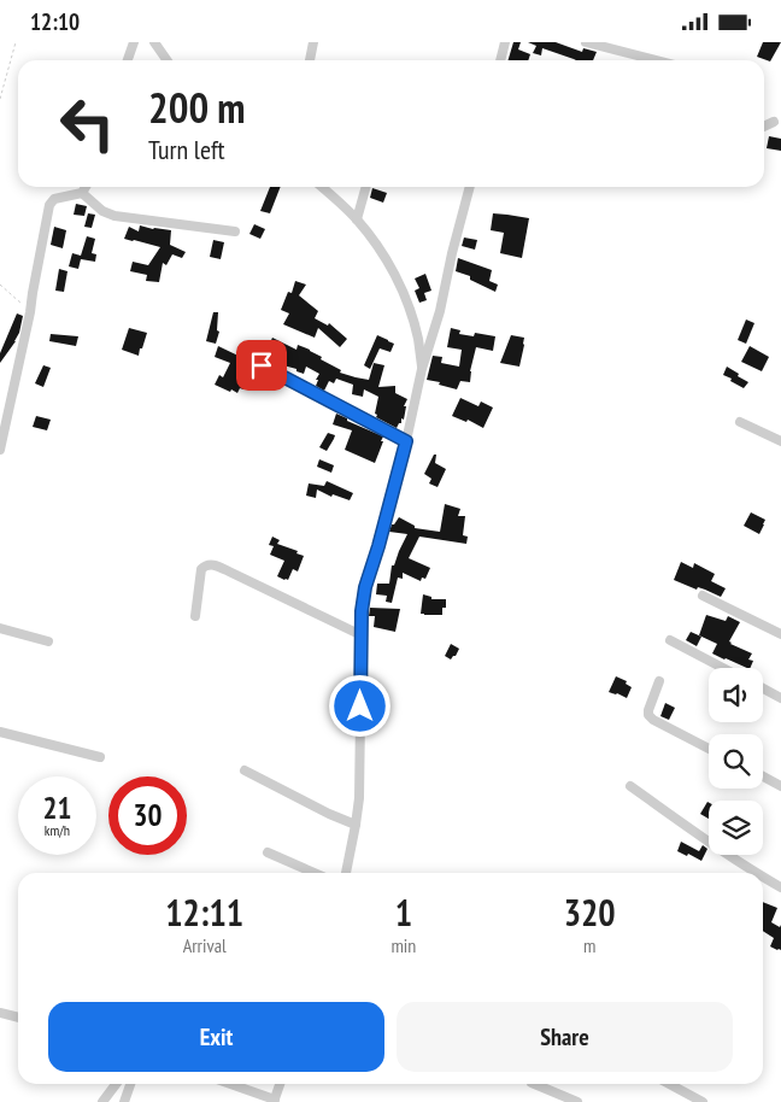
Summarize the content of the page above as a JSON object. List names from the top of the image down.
{
  "page": {
    "status": "12:10",
    "turn": ["200 m", "Turn left"],
    "speed": "21 km/h",
    "limit": "30",
    "eta": [
      "12:11",
      "Arrival",
      "1",
      "min",
      "320",
      "m"
    ],
    "buttons": ["Exit", "Share"]
  }
}
